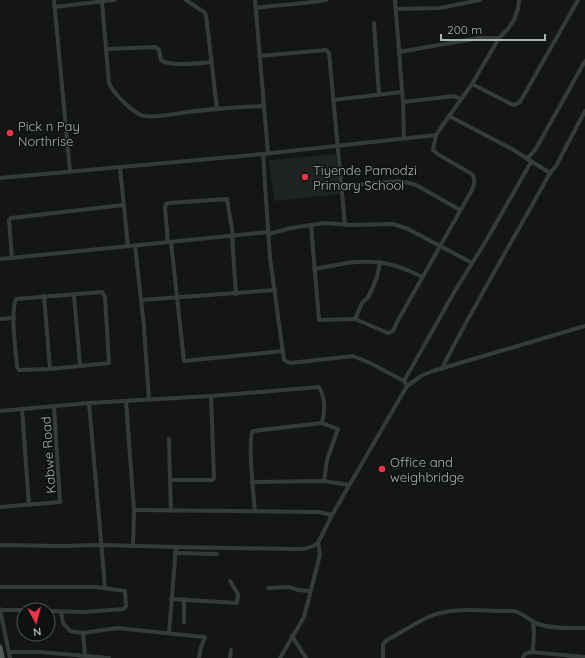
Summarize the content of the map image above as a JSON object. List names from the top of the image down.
{
  "streets": {
    "street": ["Kabwe Road"]
  },
  "places": ["Pick n Pay Northrise", "Tiyende Pamodzi Primary School", "Office and weighbridge"],
  "scale_bar": "200 m",
  "north": "bottom"
}
